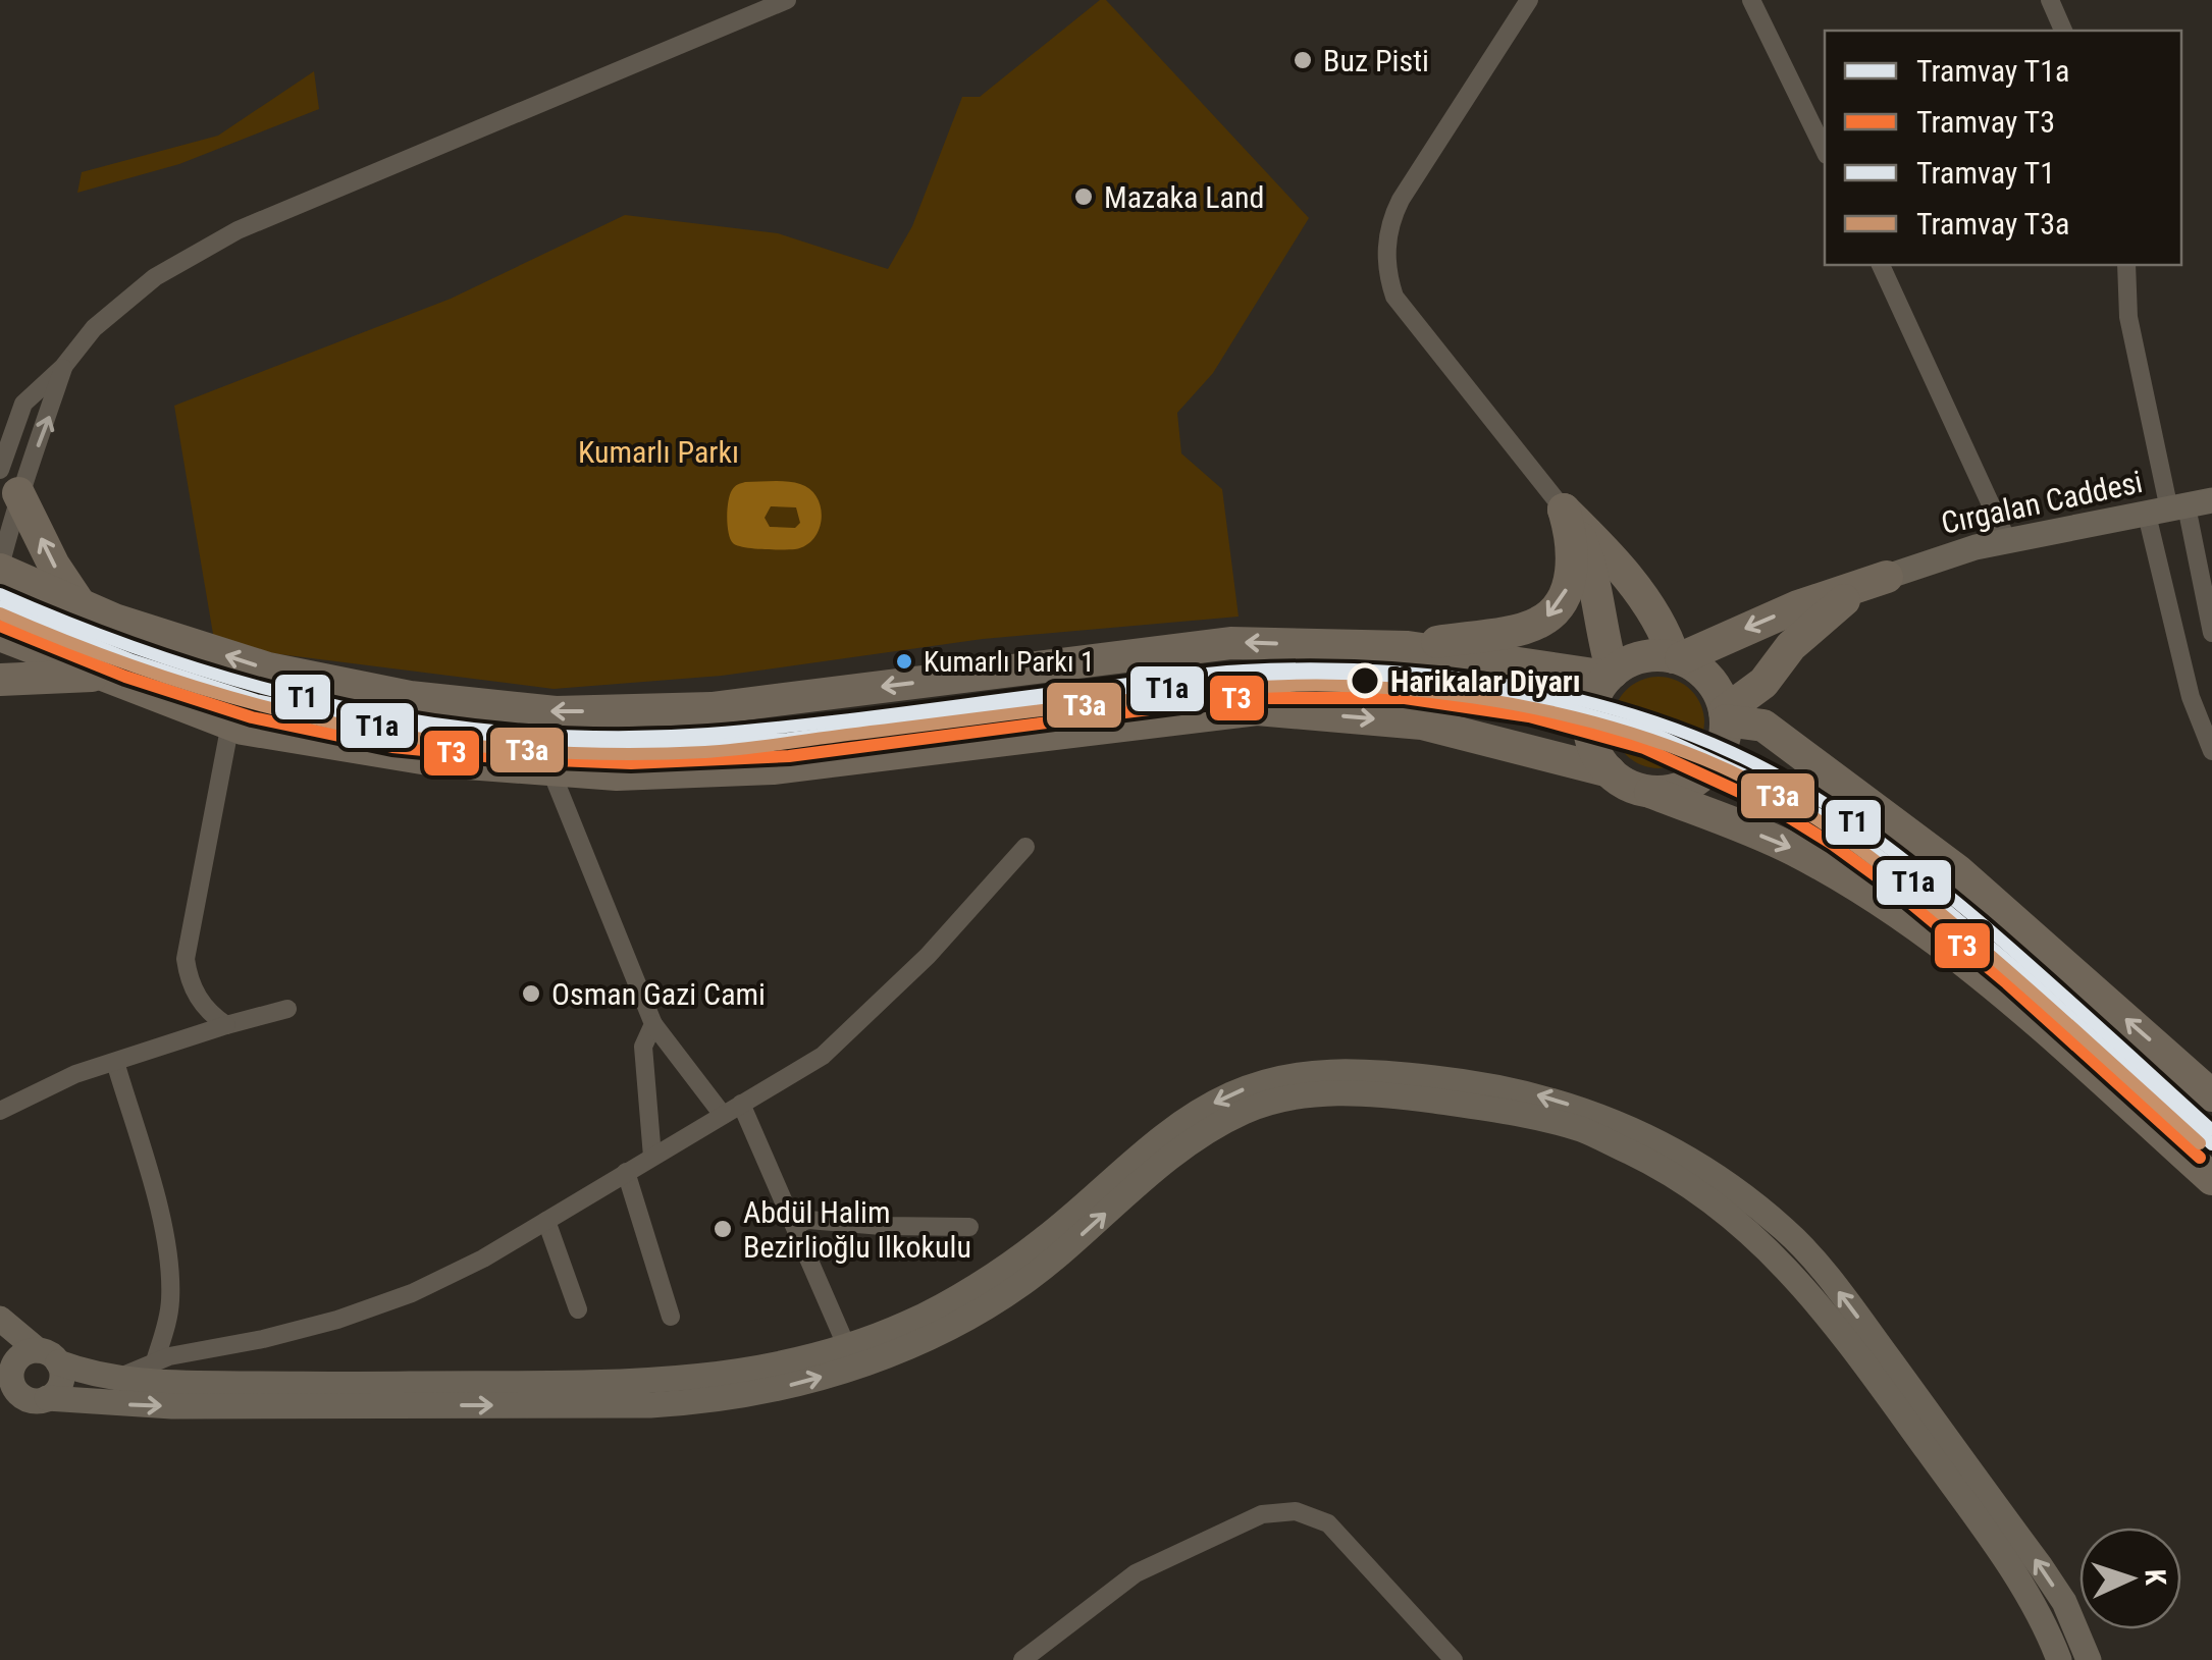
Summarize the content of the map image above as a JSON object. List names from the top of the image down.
{
  "streets": {
    "street": ["Cırgalan Caddesi"]
  },
  "parks": ["Kumarlı Parkı"],
  "places": [
    "Buz Pisti",
    "Mazaka Land",
    "Kumarlı Parkı 1",
    "Harikalar Diyarı",
    "Osman Gazi Cami",
    "Abdül Halim Bezirlioğlu Ilkokulu"
  ],
  "lines": [
    "tram line T1",
    "tram line T1a",
    "tram line T3a",
    "tram line T3"
  ],
  "legend": [
    "Tramvay T1a",
    "Tramvay T3",
    "Tramvay T1",
    "Tramvay T3a"
  ],
  "north": "right"
}
